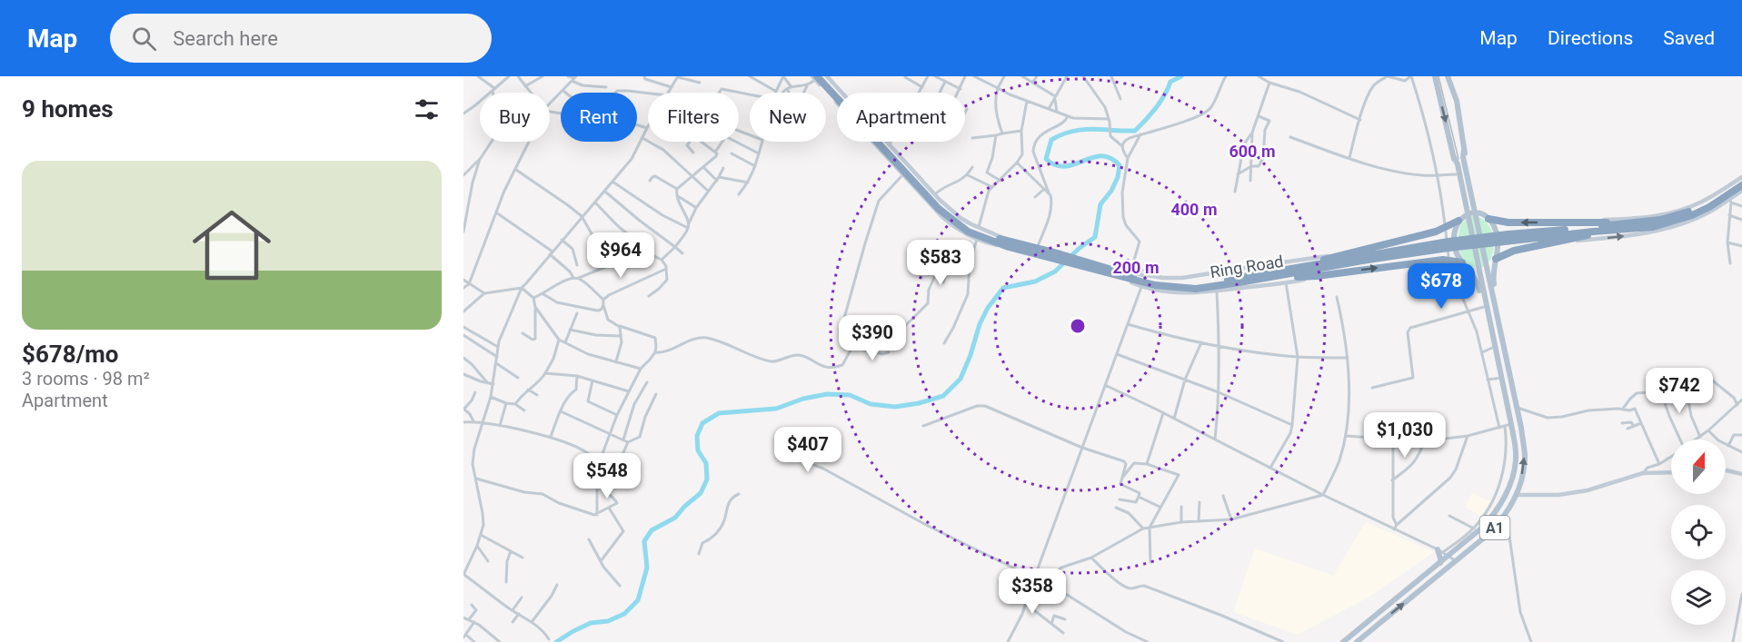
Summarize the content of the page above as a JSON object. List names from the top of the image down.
{
  "streets": {
    "highway": ["Ring Road"],
    "main road": ["A1"]
  },
  "north": "top",
  "page": {
    "header": "Map",
    "search": "Search here",
    "nav": ["Map", "Directions", "Saved"],
    "heading": "9 homes",
    "chip": [
      "Buy",
      "Rent",
      "Filters",
      "New",
      "Apartment"
    ],
    "list": [
      {
        "name": "$678/mo",
        "note": "3 rooms · 98 m² · Apartment"
      }
    ],
    "price": [
      "$964",
      "$583",
      "$678",
      "$390",
      "$742",
      "$1,030",
      "$407",
      "$548",
      "$358"
    ]
  },
  "rings": ["600 m", "400 m", "200 m"]
}
